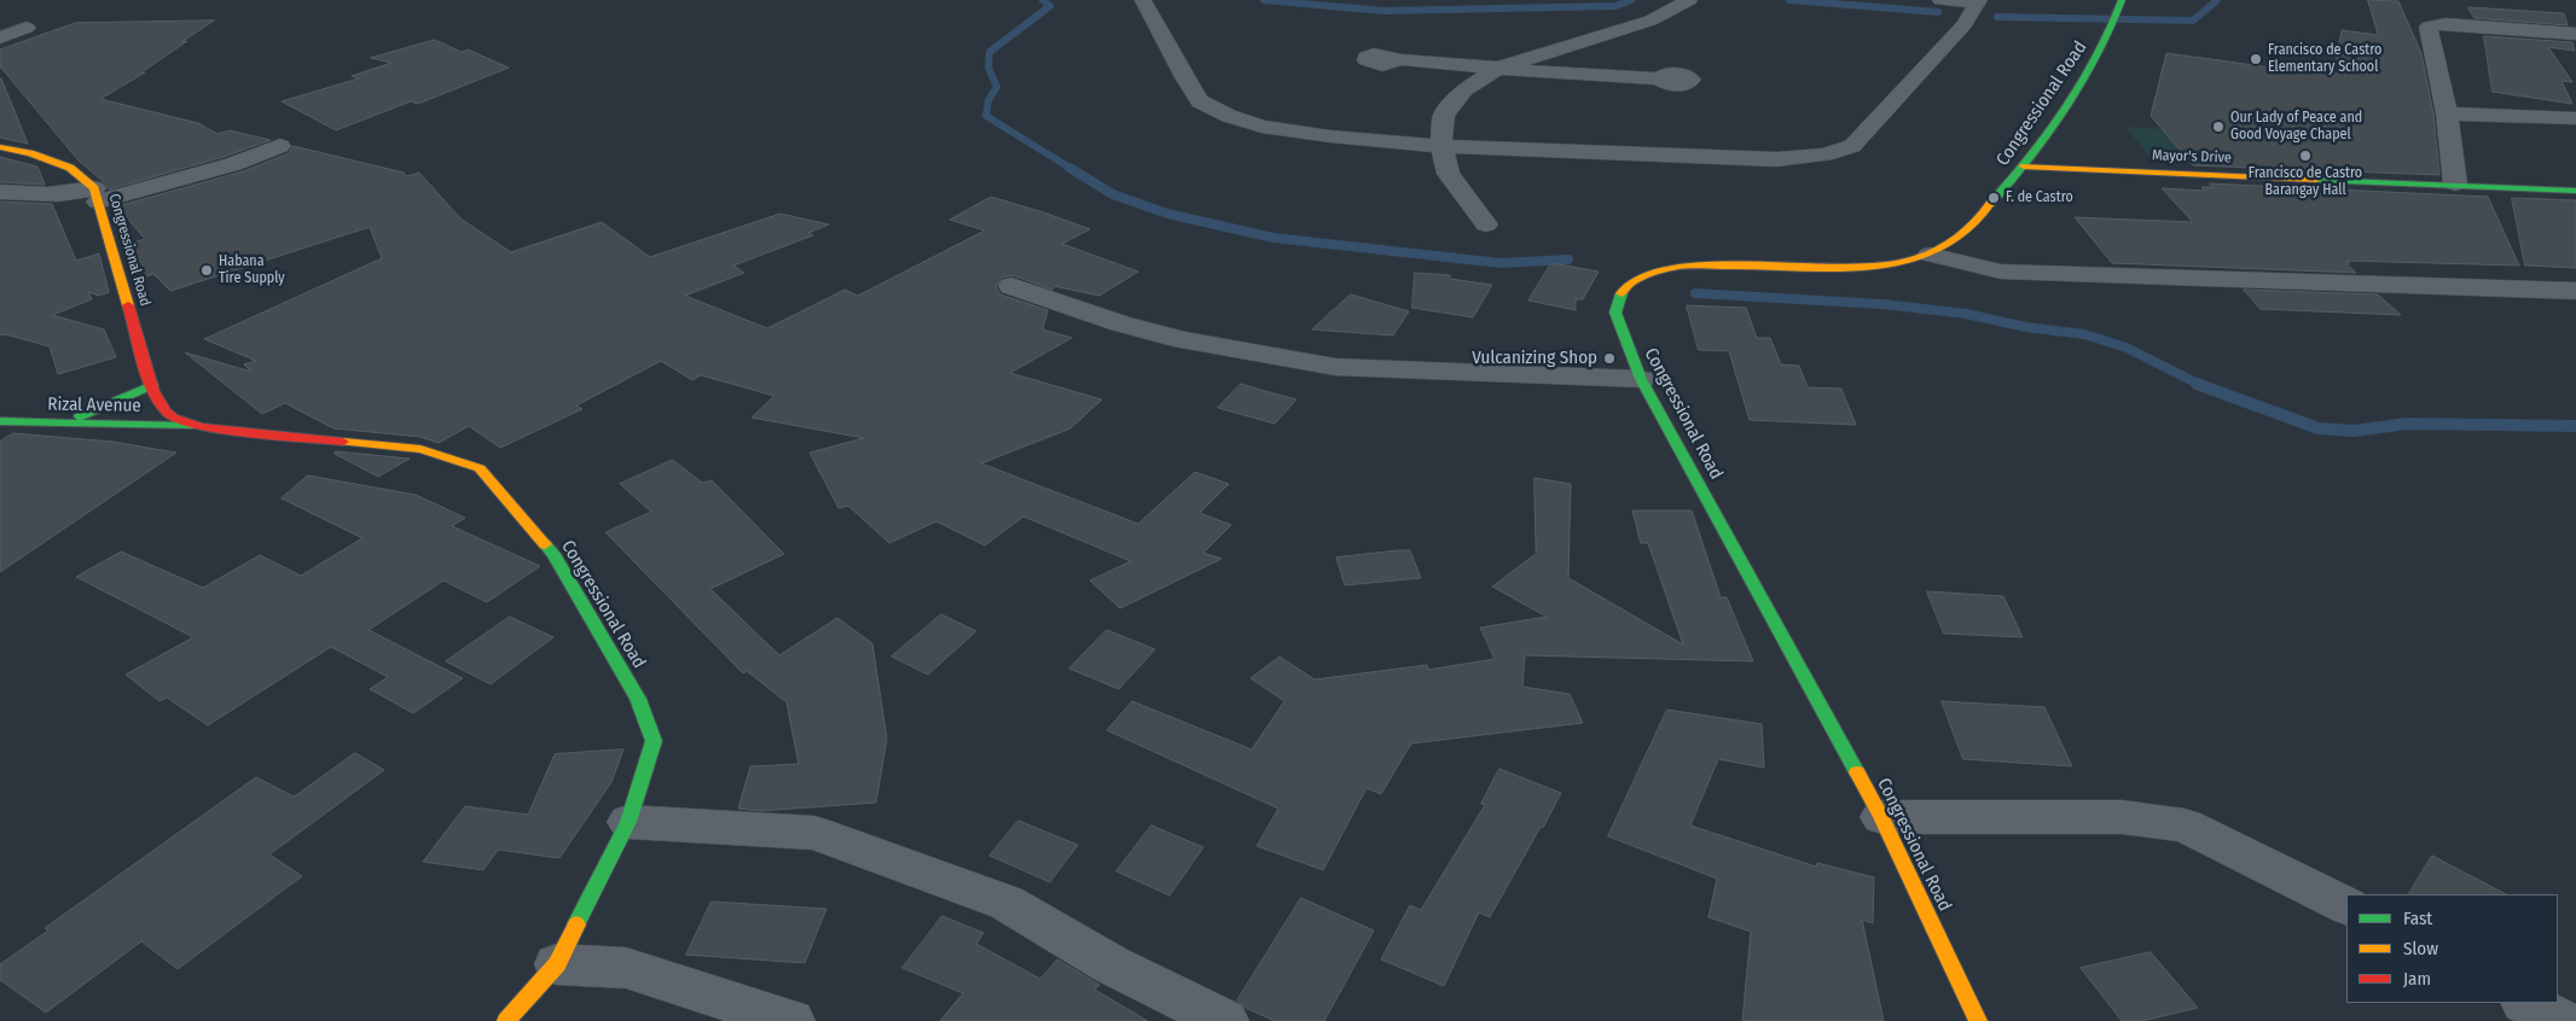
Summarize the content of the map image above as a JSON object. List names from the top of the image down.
{
  "streets": {
    "main road": ["Congressional Road", "Mayor's Drive", "Rizal Avenue"]
  },
  "crossings": [
    ["Congressional Road", "Mayor's Drive"],
    ["Congressional Road", "Rizal Avenue"]
  ],
  "places": [
    "Francisco de Castro Elementary School",
    "Our Lady of Peace and Good Voyage Chapel",
    "Francisco de Castro Barangay Hall",
    "F. de Castro",
    "Habana Tire Supply",
    "Vulcanizing Shop"
  ],
  "legend": ["Fast", "Slow", "Jam"]
}
